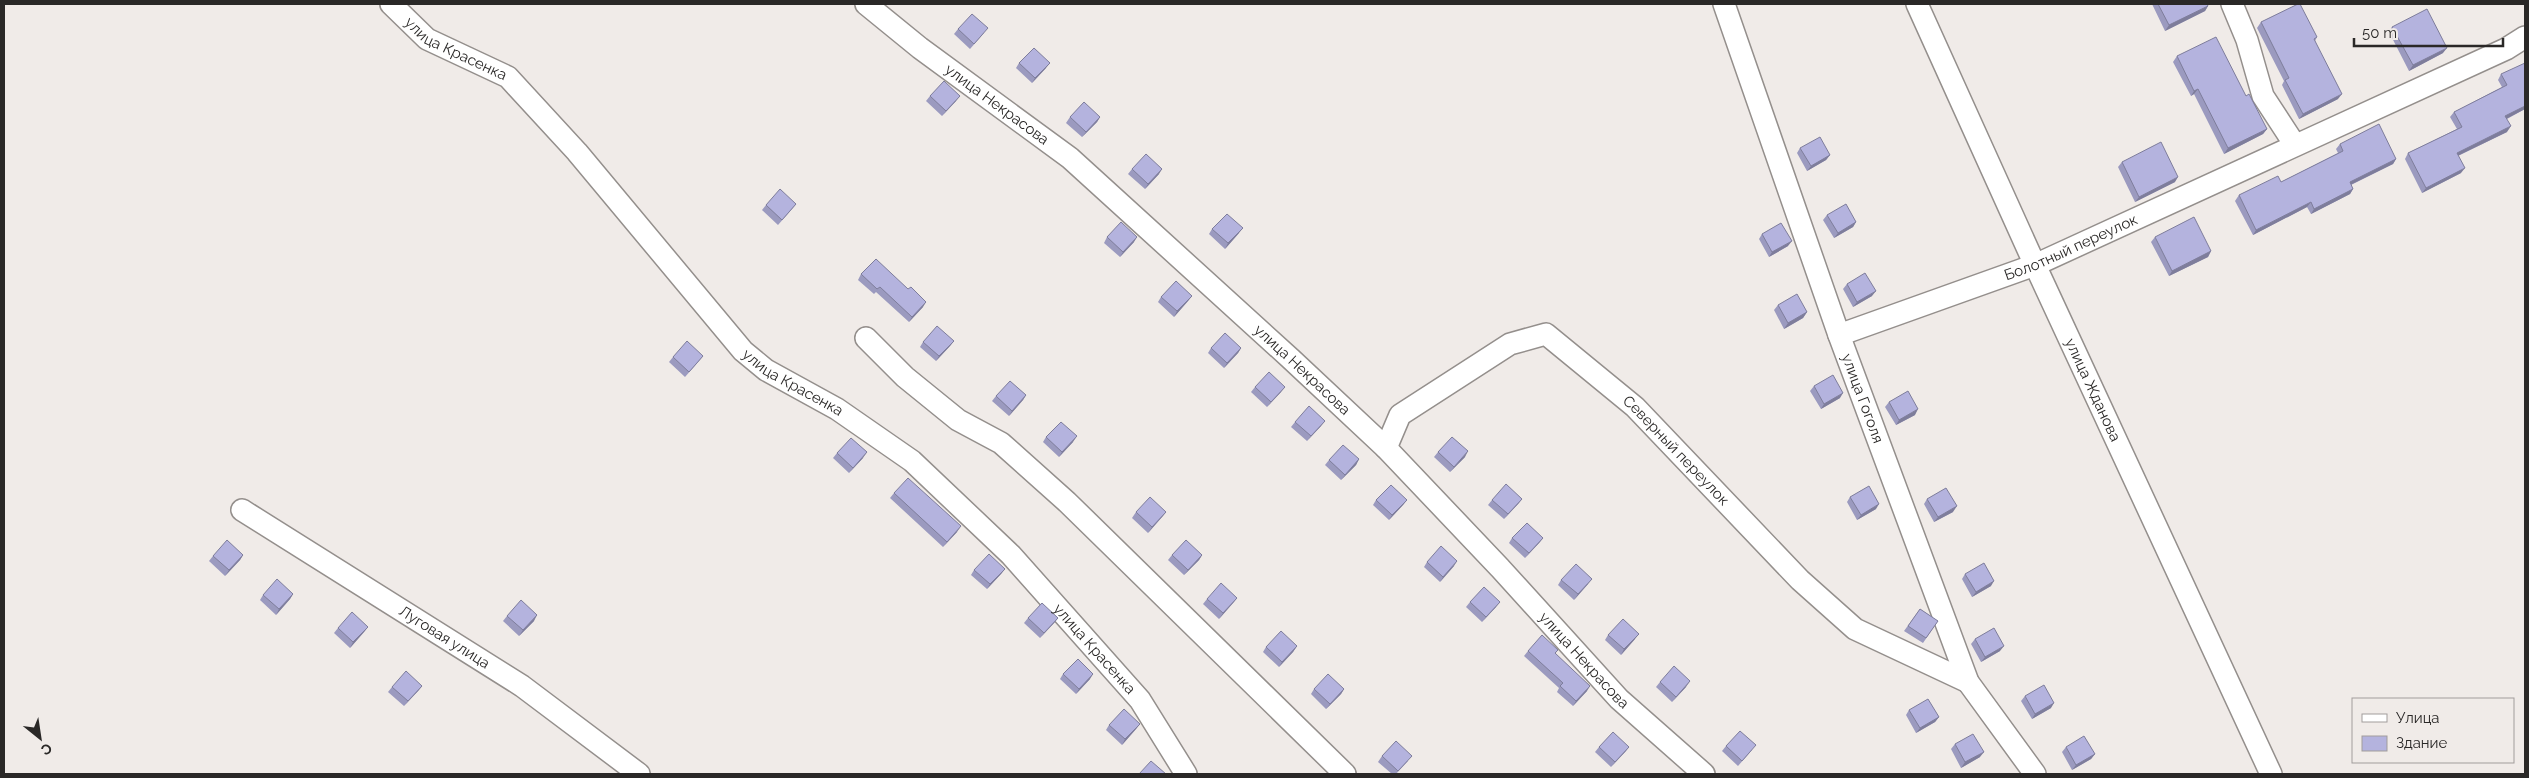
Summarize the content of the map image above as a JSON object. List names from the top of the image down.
{
  "streets": {
    "street": [
      "улица Красенка",
      "улица Некрасова",
      "Болотный переулок",
      "улица Жданова",
      "улица Гоголя",
      "Северный переулок",
      "Луговая улица"
    ]
  },
  "crossings": [
    ["улица Некрасова", "Северный переулок"],
    ["Болотный переулок", "улица Жданова"],
    ["Болотный переулок", "улица Гоголя"],
    ["улица Гоголя", "Северный переулок"]
  ],
  "legend": ["Улица", "Здание"],
  "scale_bar": "50 m",
  "north": "bottom right"
}
